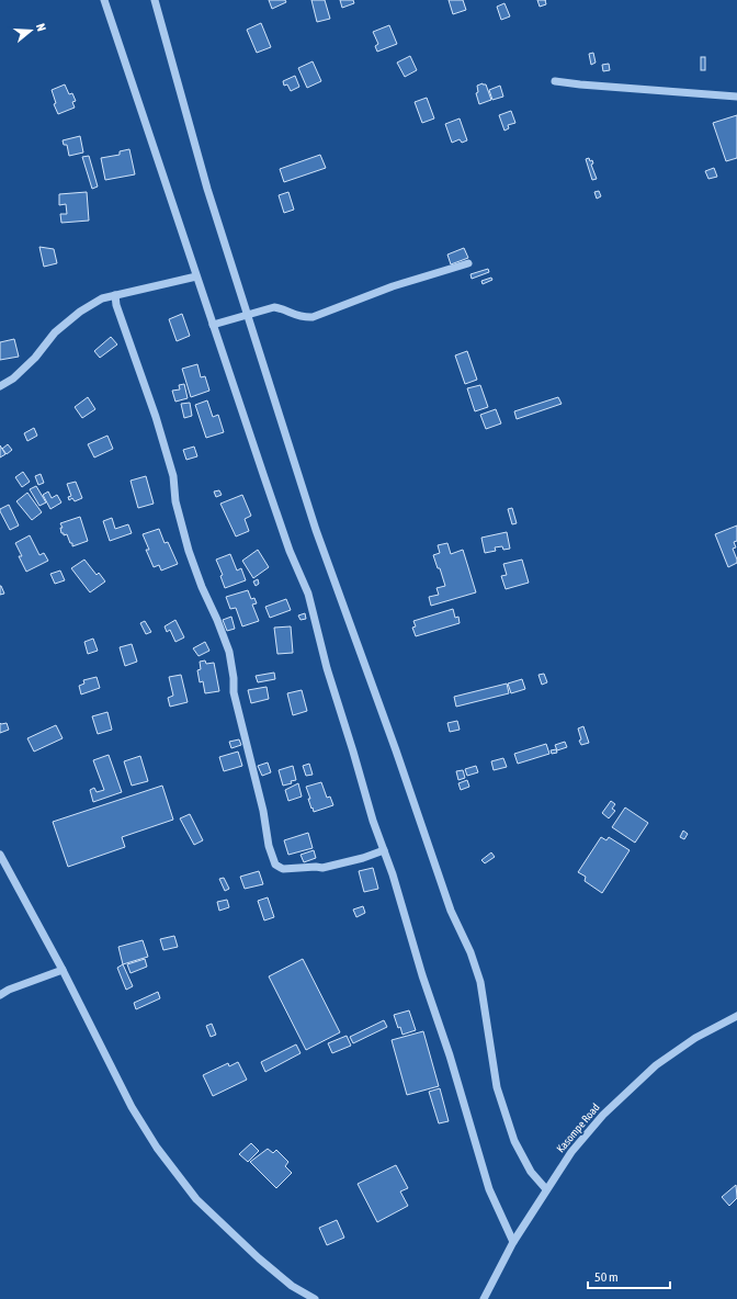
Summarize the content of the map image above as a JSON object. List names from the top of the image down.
{
  "streets": {
    "street": ["Kasompe Road"]
  },
  "scale_bar": "50 m",
  "north": "right"
}
